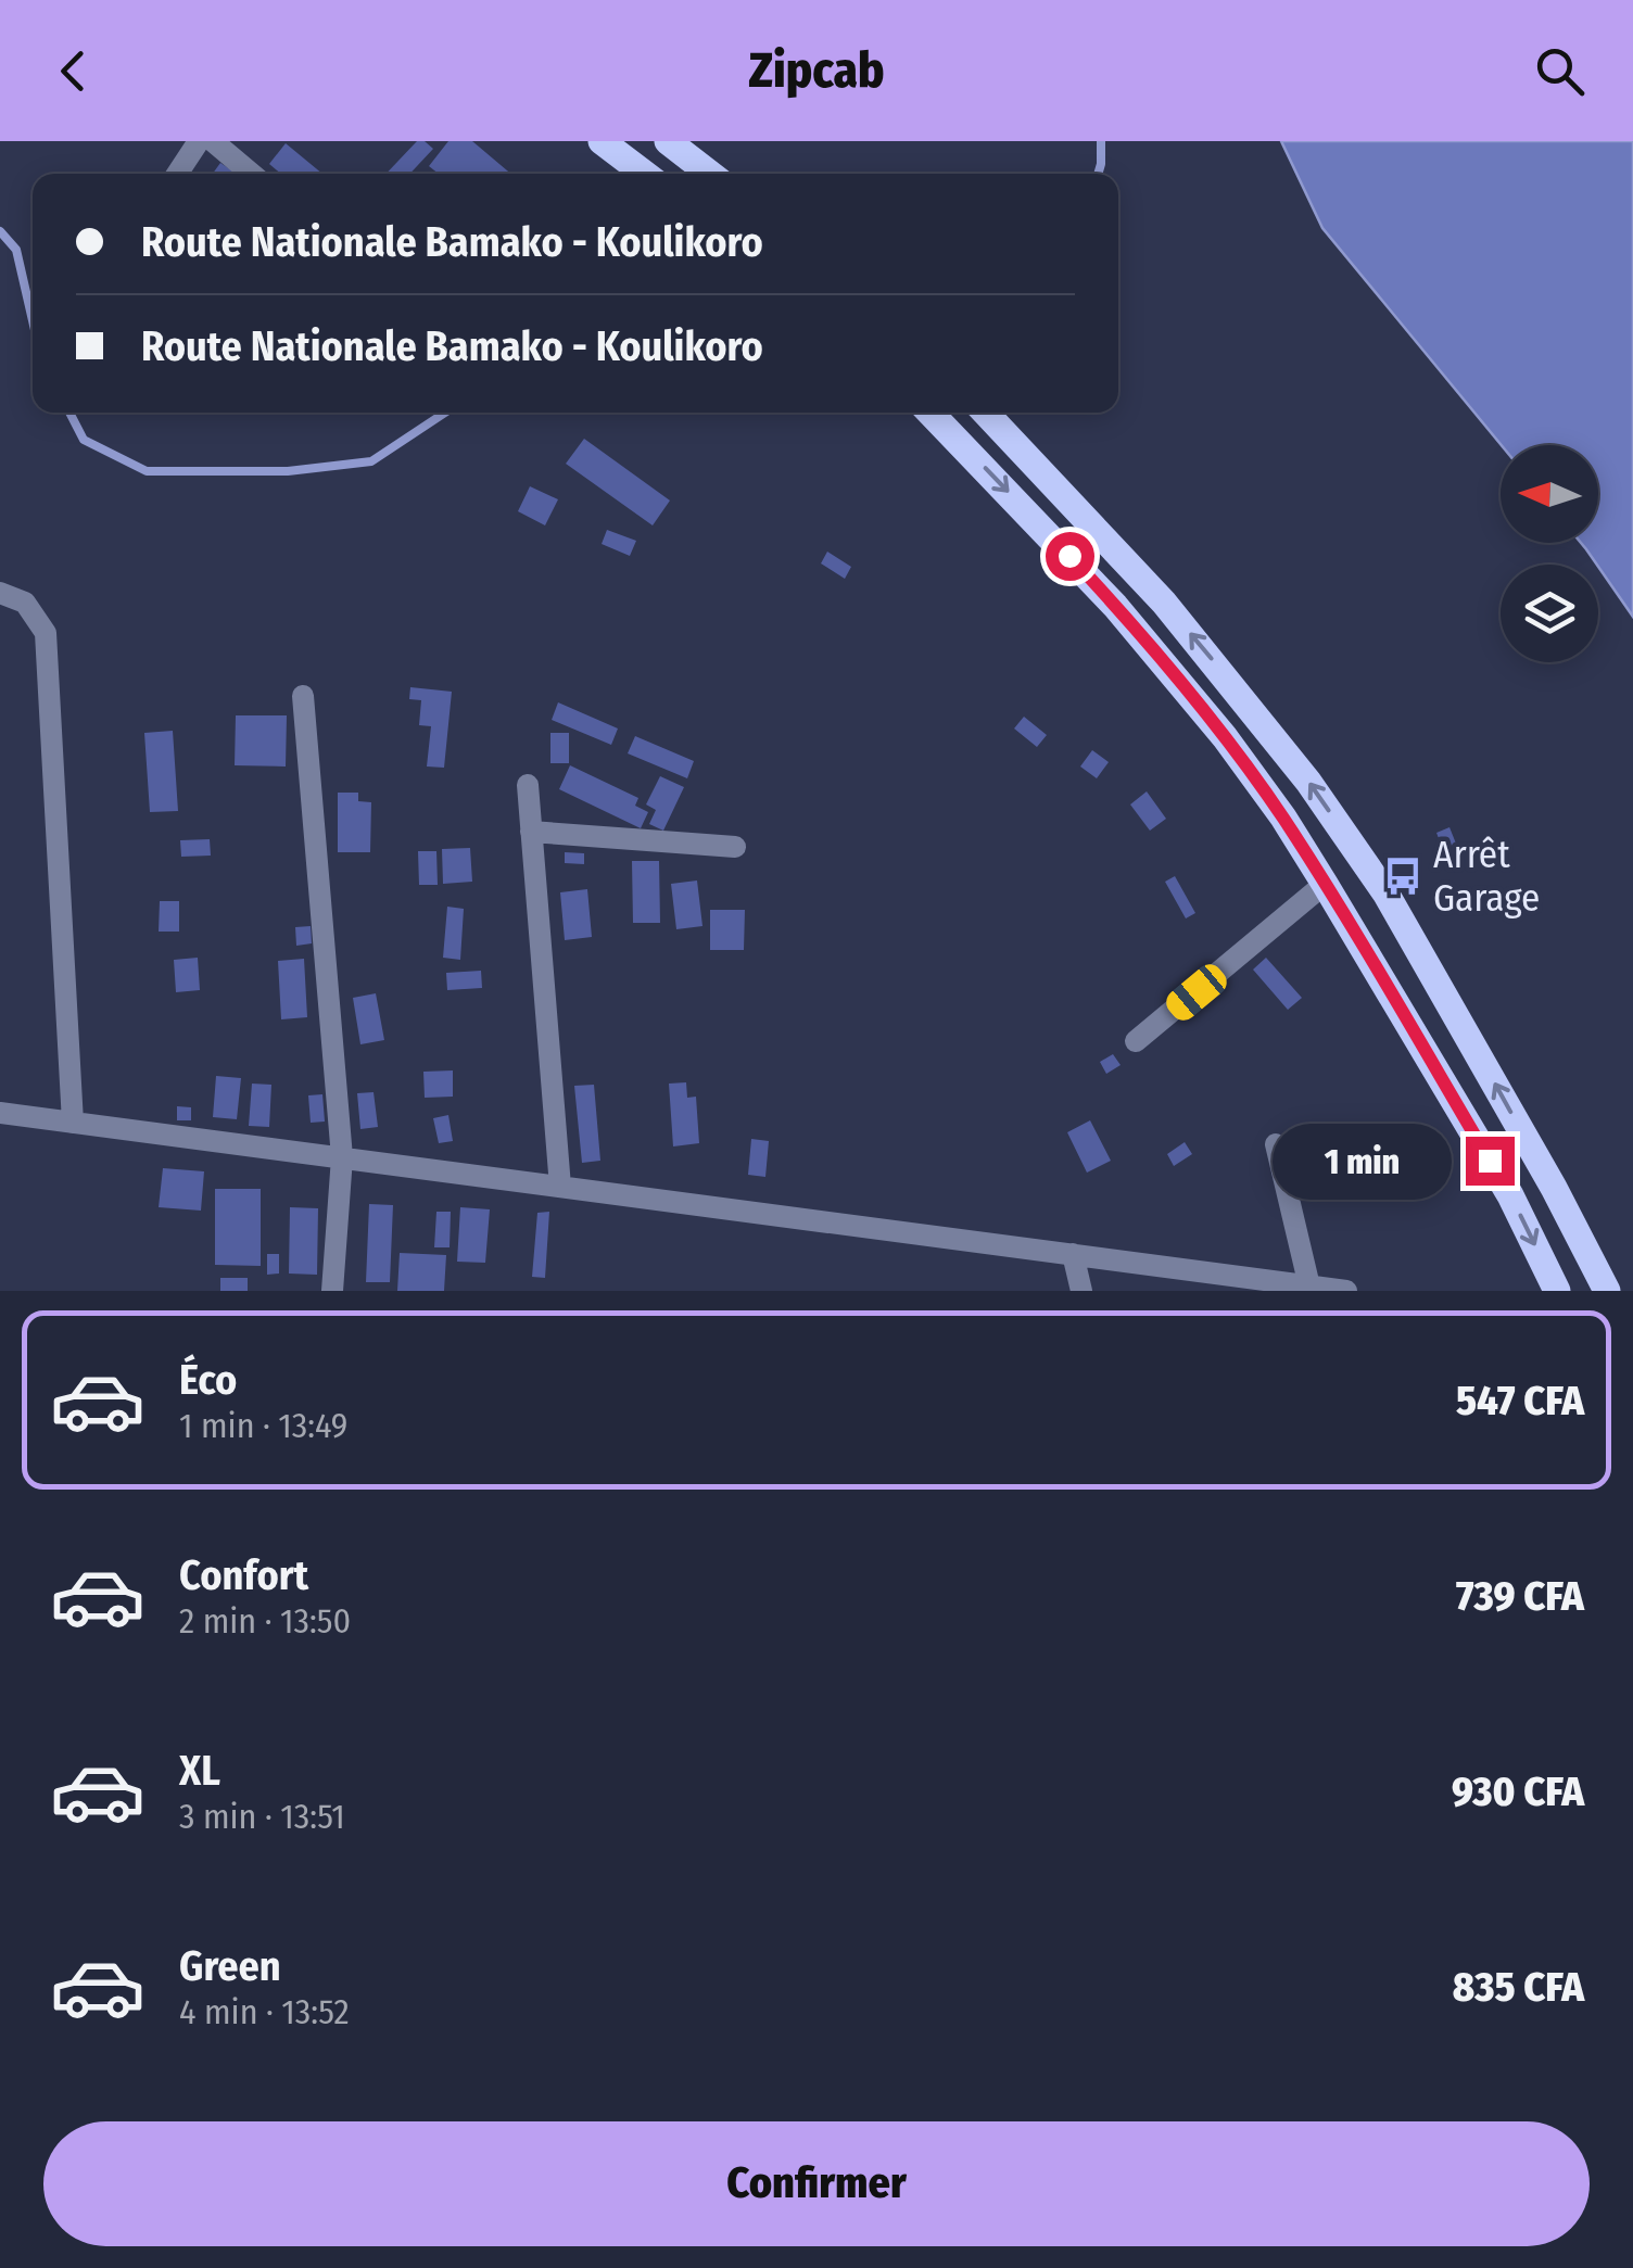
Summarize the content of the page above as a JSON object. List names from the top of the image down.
{
  "places": {
    "bus stop": ["Arrêt Garage"]
  },
  "north": "left",
  "page": {
    "header": "Zipcab",
    "banner": ["Route Nationale Bamako - Koulikoro", "Route Nationale Bamako - Koulikoro"],
    "bubble": "1 min",
    "list": [
      {
        "name": "Éco",
        "note": "1 min · 13:49",
        "value": "547 CFA"
      },
      {
        "name": "Confort",
        "note": "2 min · 13:50",
        "value": "739 CFA"
      },
      {
        "name": "XL",
        "note": "3 min · 13:51",
        "value": "930 CFA"
      },
      {
        "name": "Green",
        "note": "4 min · 13:52",
        "value": "835 CFA"
      }
    ],
    "buttons": "Confirmer"
  }
}
